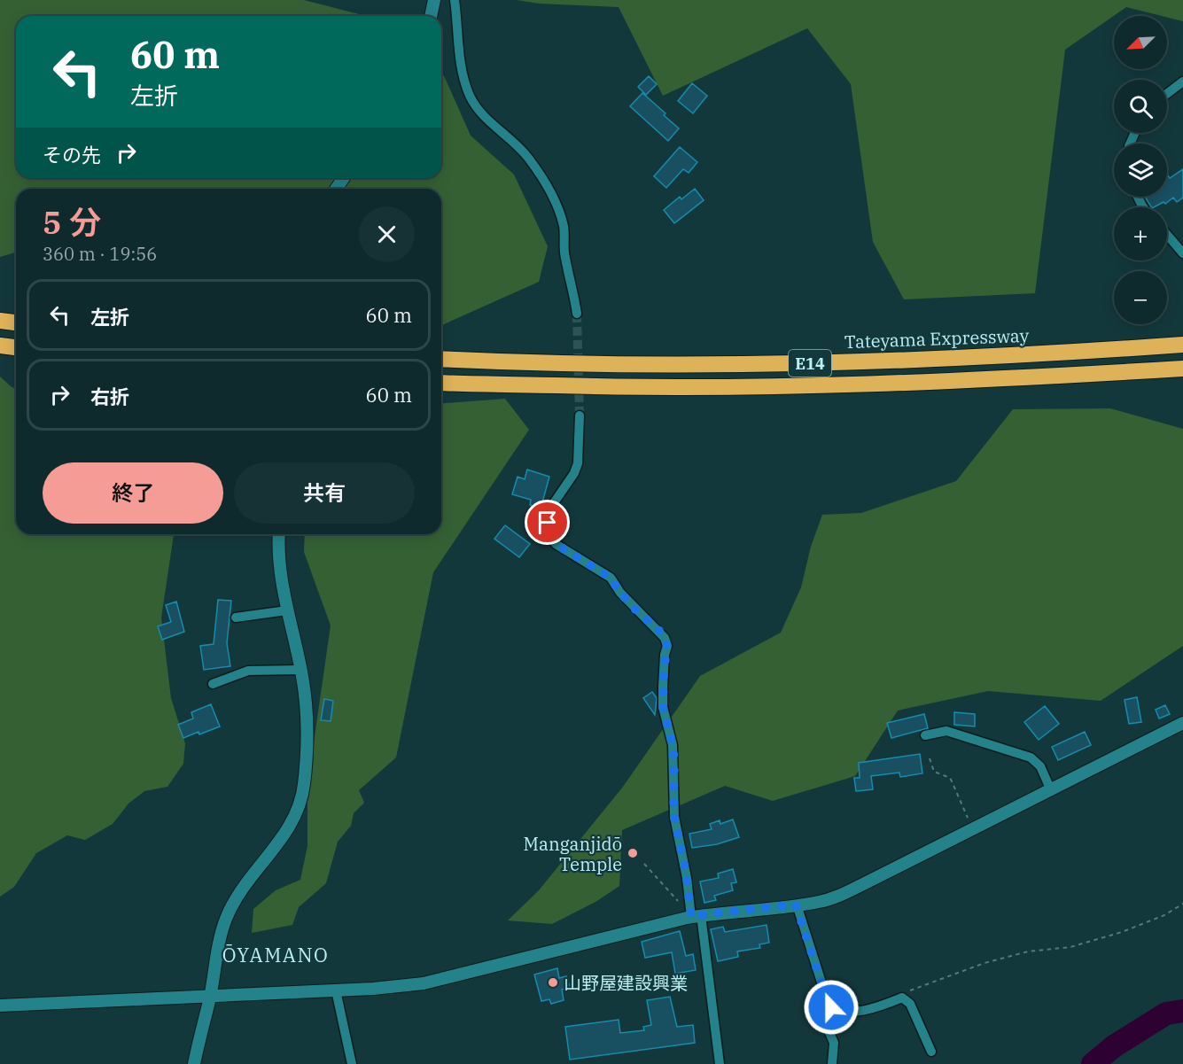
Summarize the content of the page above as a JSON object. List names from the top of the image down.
{
  "streets": {
    "highway": ["Tateyama Expressway", "E14"]
  },
  "districts": ["ŌYAMANO"],
  "places": ["Manganjidō Temple", "山野屋建設興業"],
  "north": "bottom left",
  "page": {
    "map_buttons": ["+", "−"],
    "turn": ["60 m", "左折"],
    "then": "その先",
    "heading": ["5 分", "360 m · 19:56"],
    "list": [
      {
        "name": "左折",
        "value": "60 m"
      },
      {
        "name": "右折",
        "value": "60 m"
      }
    ],
    "buttons": ["終了", "共有"]
  }
}
